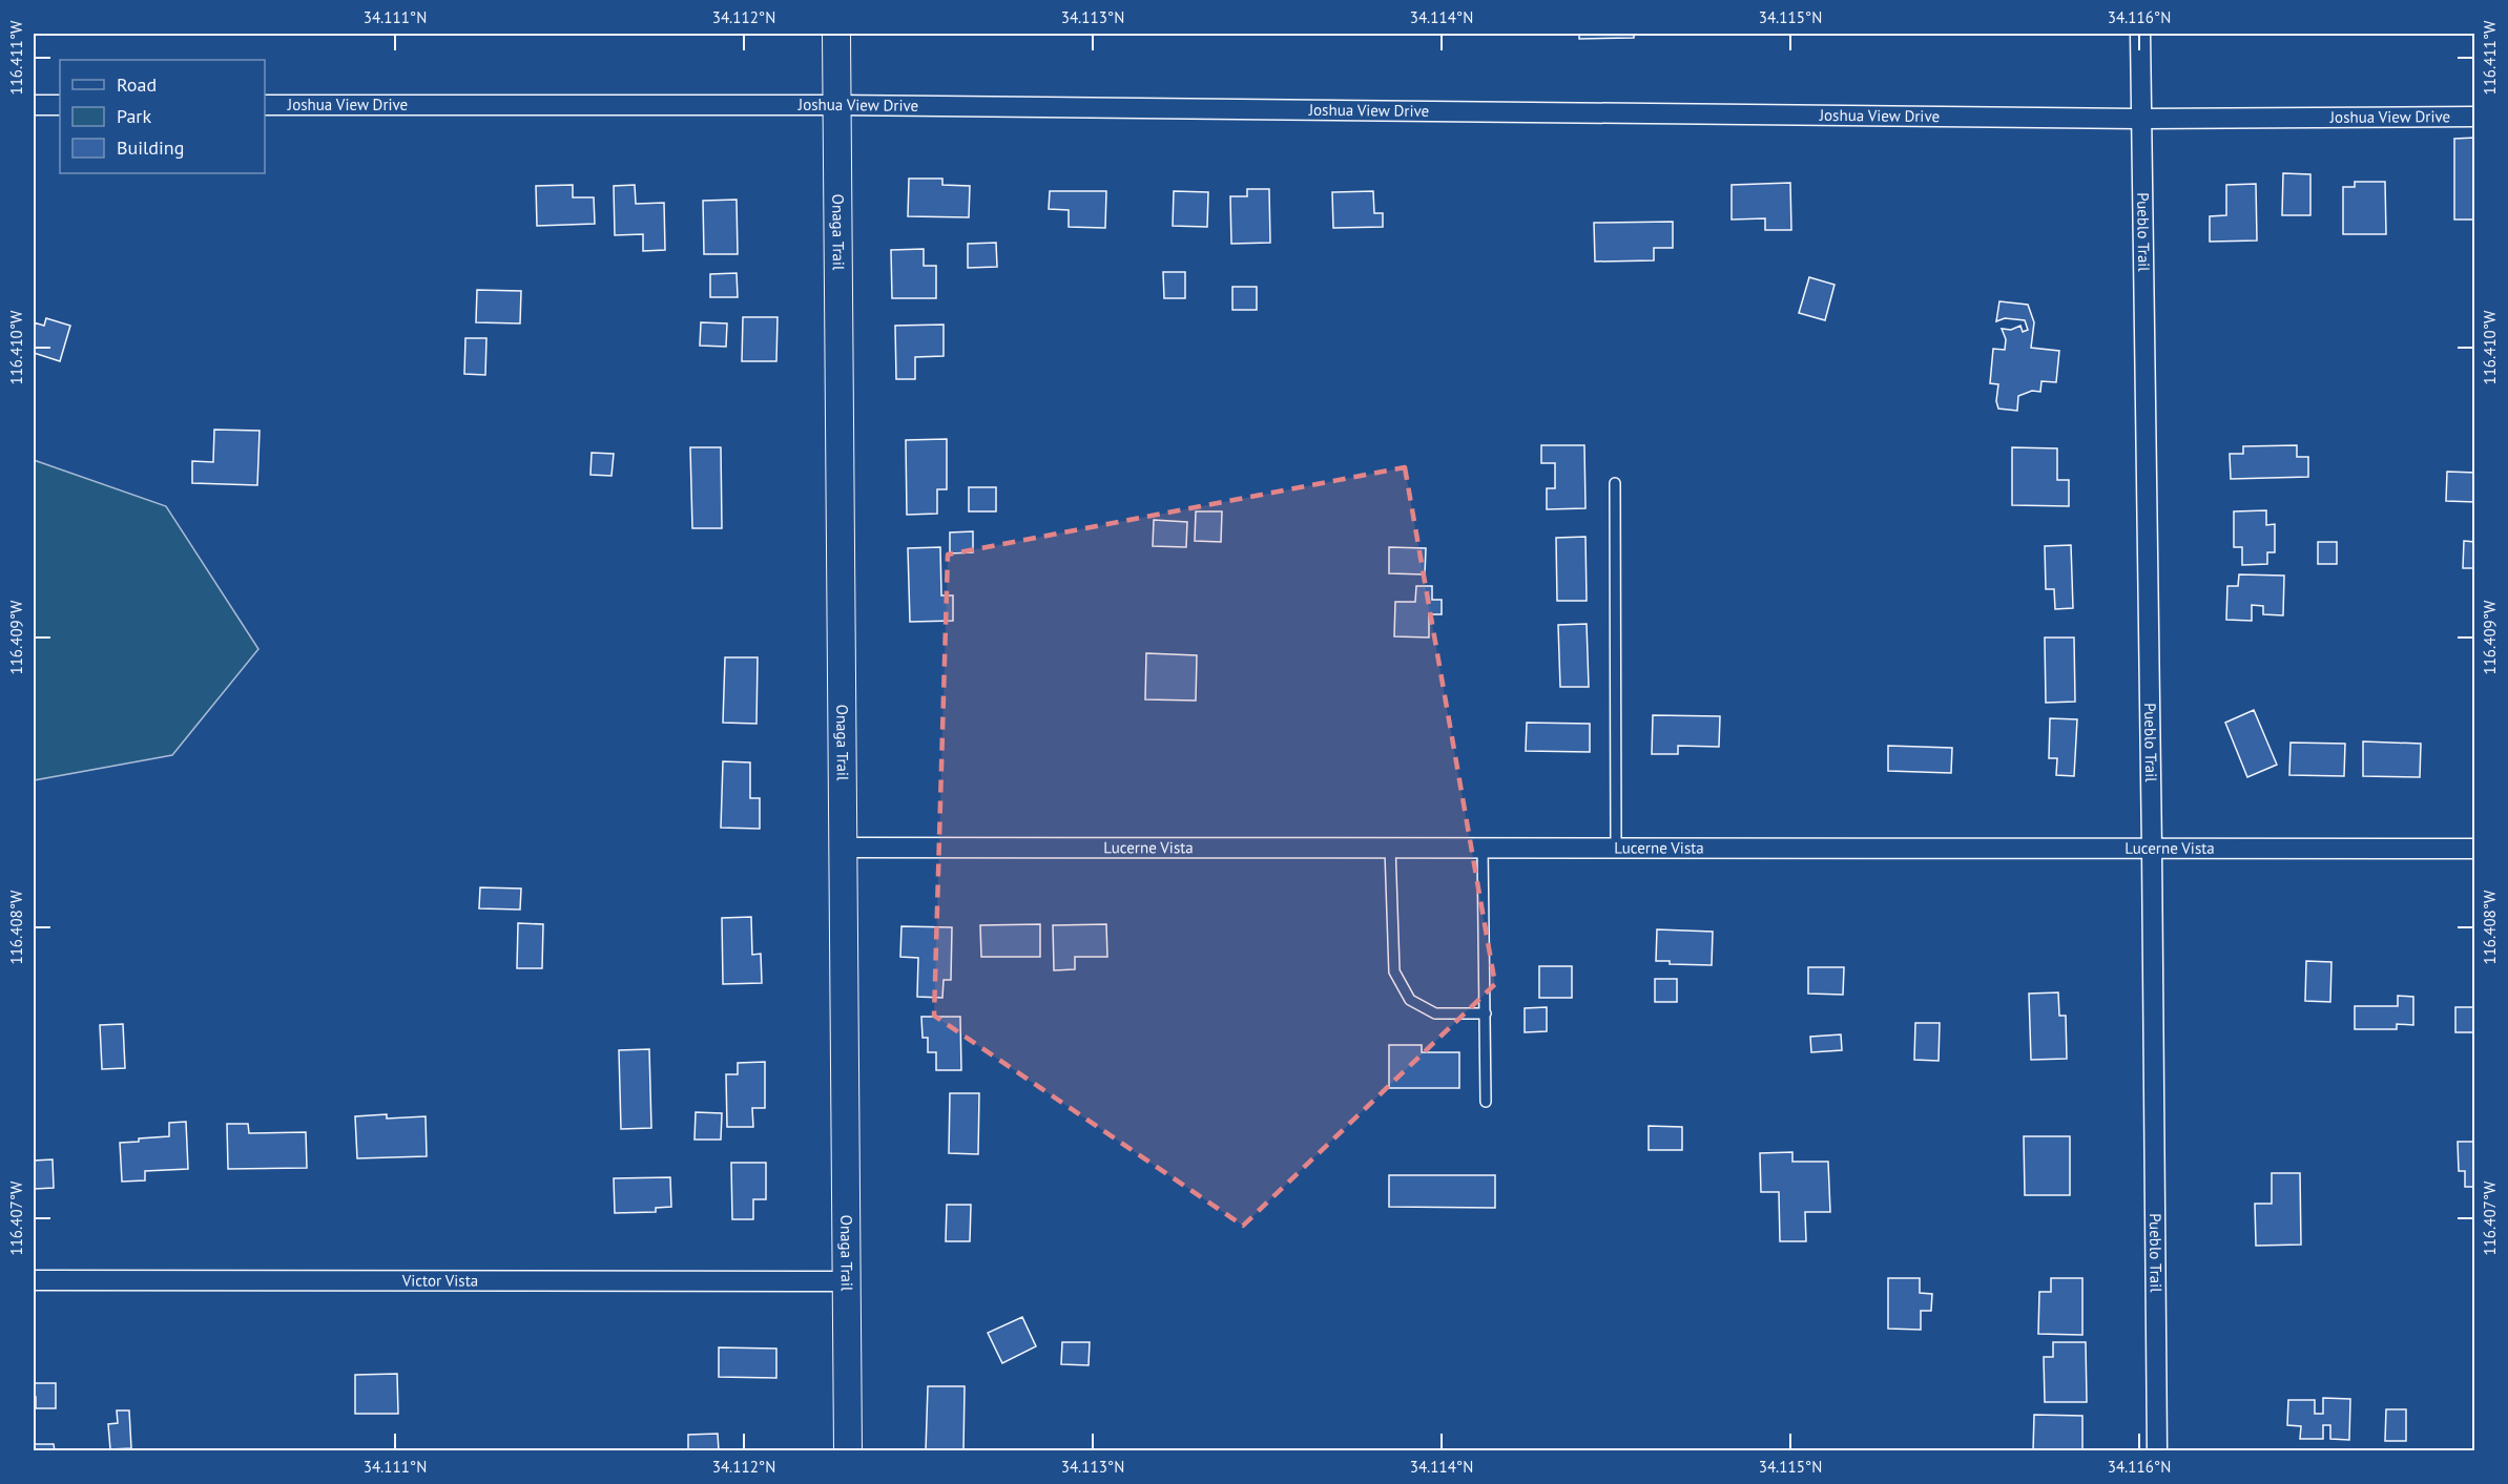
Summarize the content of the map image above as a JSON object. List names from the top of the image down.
{
  "streets": {
    "street": [
      "Joshua View Drive",
      "Onaga Trail",
      "Pueblo Trail",
      "Lucerne Vista",
      "Victor Vista"
    ]
  },
  "crossings": [
    ["Joshua View Drive", "Onaga Trail"],
    ["Joshua View Drive", "Pueblo Trail"],
    ["Onaga Trail", "Lucerne Vista"],
    ["Onaga Trail", "Victor Vista"],
    ["Pueblo Trail", "Lucerne Vista"]
  ],
  "legend": ["Road", "Park", "Building"],
  "coordinates": [
    "34.111°N",
    "34.112°N",
    "34.113°N",
    "34.114°N",
    "34.115°N",
    "34.116°N",
    "116.411°W",
    "116.410°W",
    "116.409°W",
    "116.408°W",
    "116.407°W"
  ]
}
